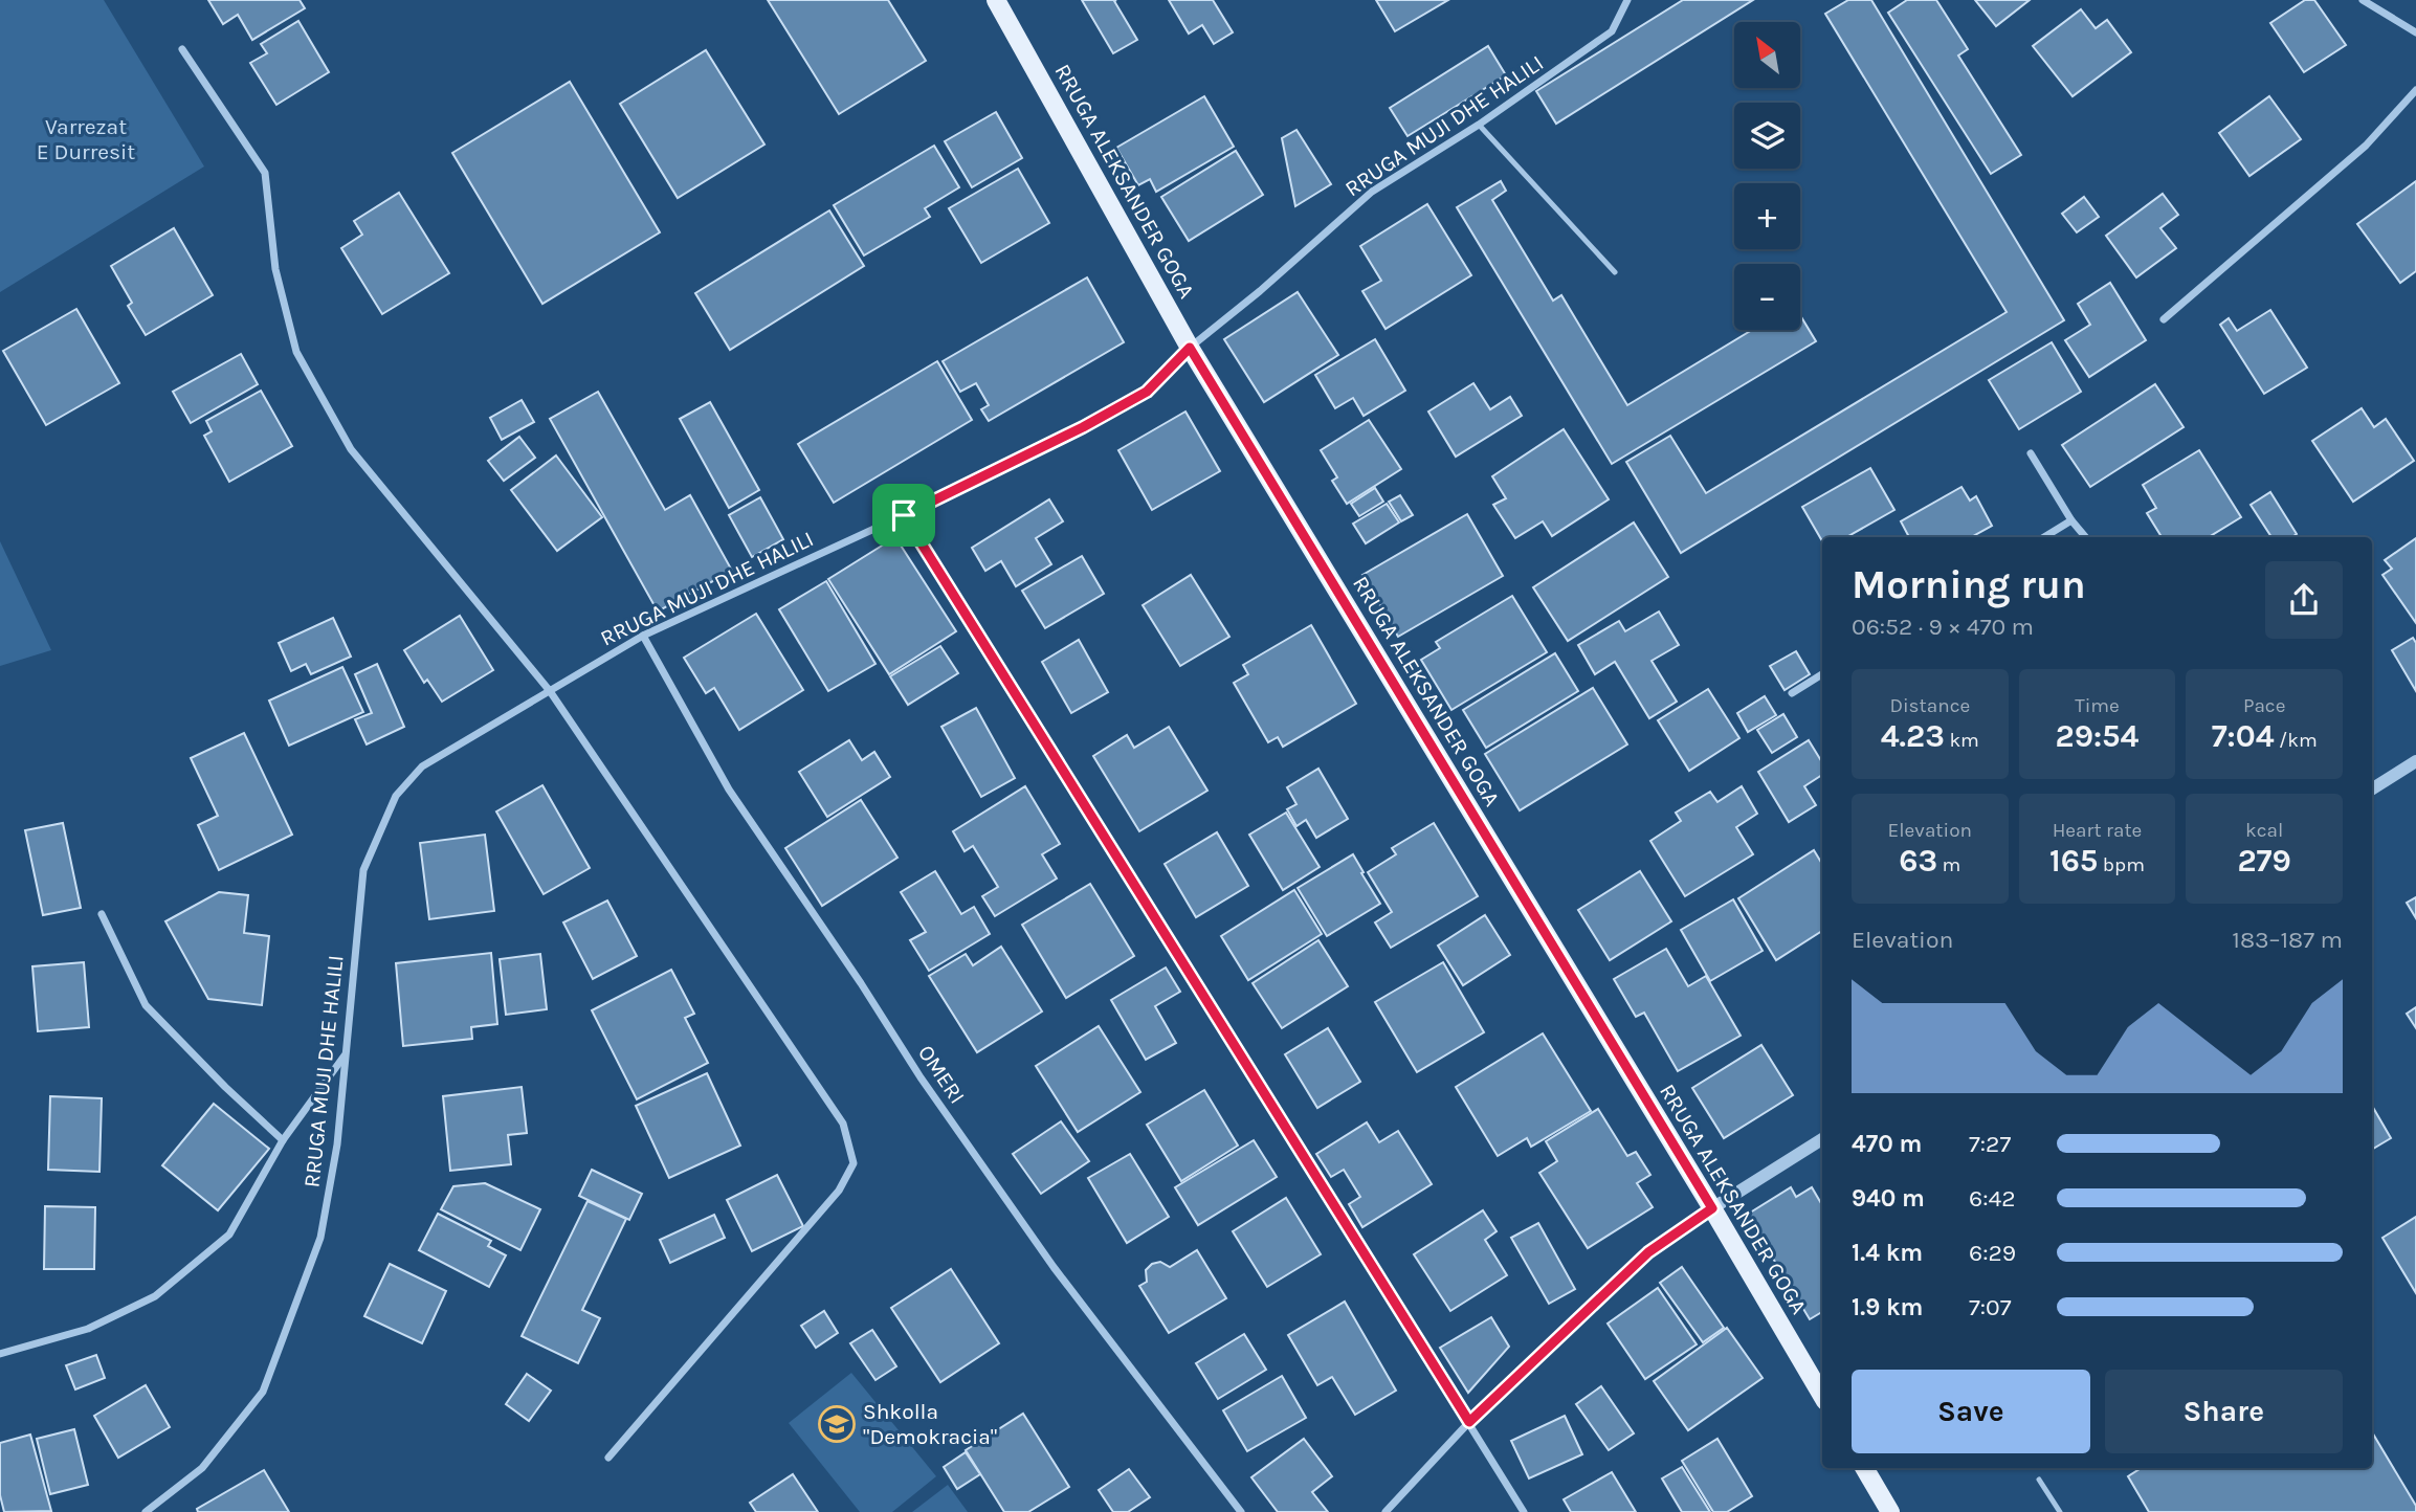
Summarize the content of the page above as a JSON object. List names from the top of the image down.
{
  "streets": {
    "main road": ["RRUGA ALEKSANDER GOGA"],
    "street": ["RRUGA MUJI DHE HALILI", "OMERI"]
  },
  "crossings": [
    ["RRUGA MUJI DHE HALILI", "RRUGA ALEKSANDER GOGA"],
    ["RRUGA MUJI DHE HALILI", "OMERI"]
  ],
  "parks": ["Varrezat E Durresit"],
  "places": {
    "school or university": ["Shkolla \"Demokracia\""]
  },
  "north": "top left",
  "page": {
    "map_buttons": ["+", "−"],
    "heading": ["Morning run", "06:52 · 9 × 470 m"],
    "stats": [
      ["Distance", "4.23 km"],
      ["Time", "29:54"],
      ["Pace", "7:04 /km"],
      ["Elevation", "63 m"],
      ["Heart rate", "165 bpm"],
      ["kcal", "279"]
    ],
    "chart": ["Elevation", "183–187 m"],
    "list": [
      {
        "name": "470 m",
        "note": "7:27"
      },
      {
        "name": "940 m",
        "note": "6:42"
      },
      {
        "name": "1.4 km",
        "note": "6:29"
      },
      {
        "name": "1.9 km",
        "note": "7:07"
      }
    ],
    "buttons": ["Save", "Share"]
  }
}
